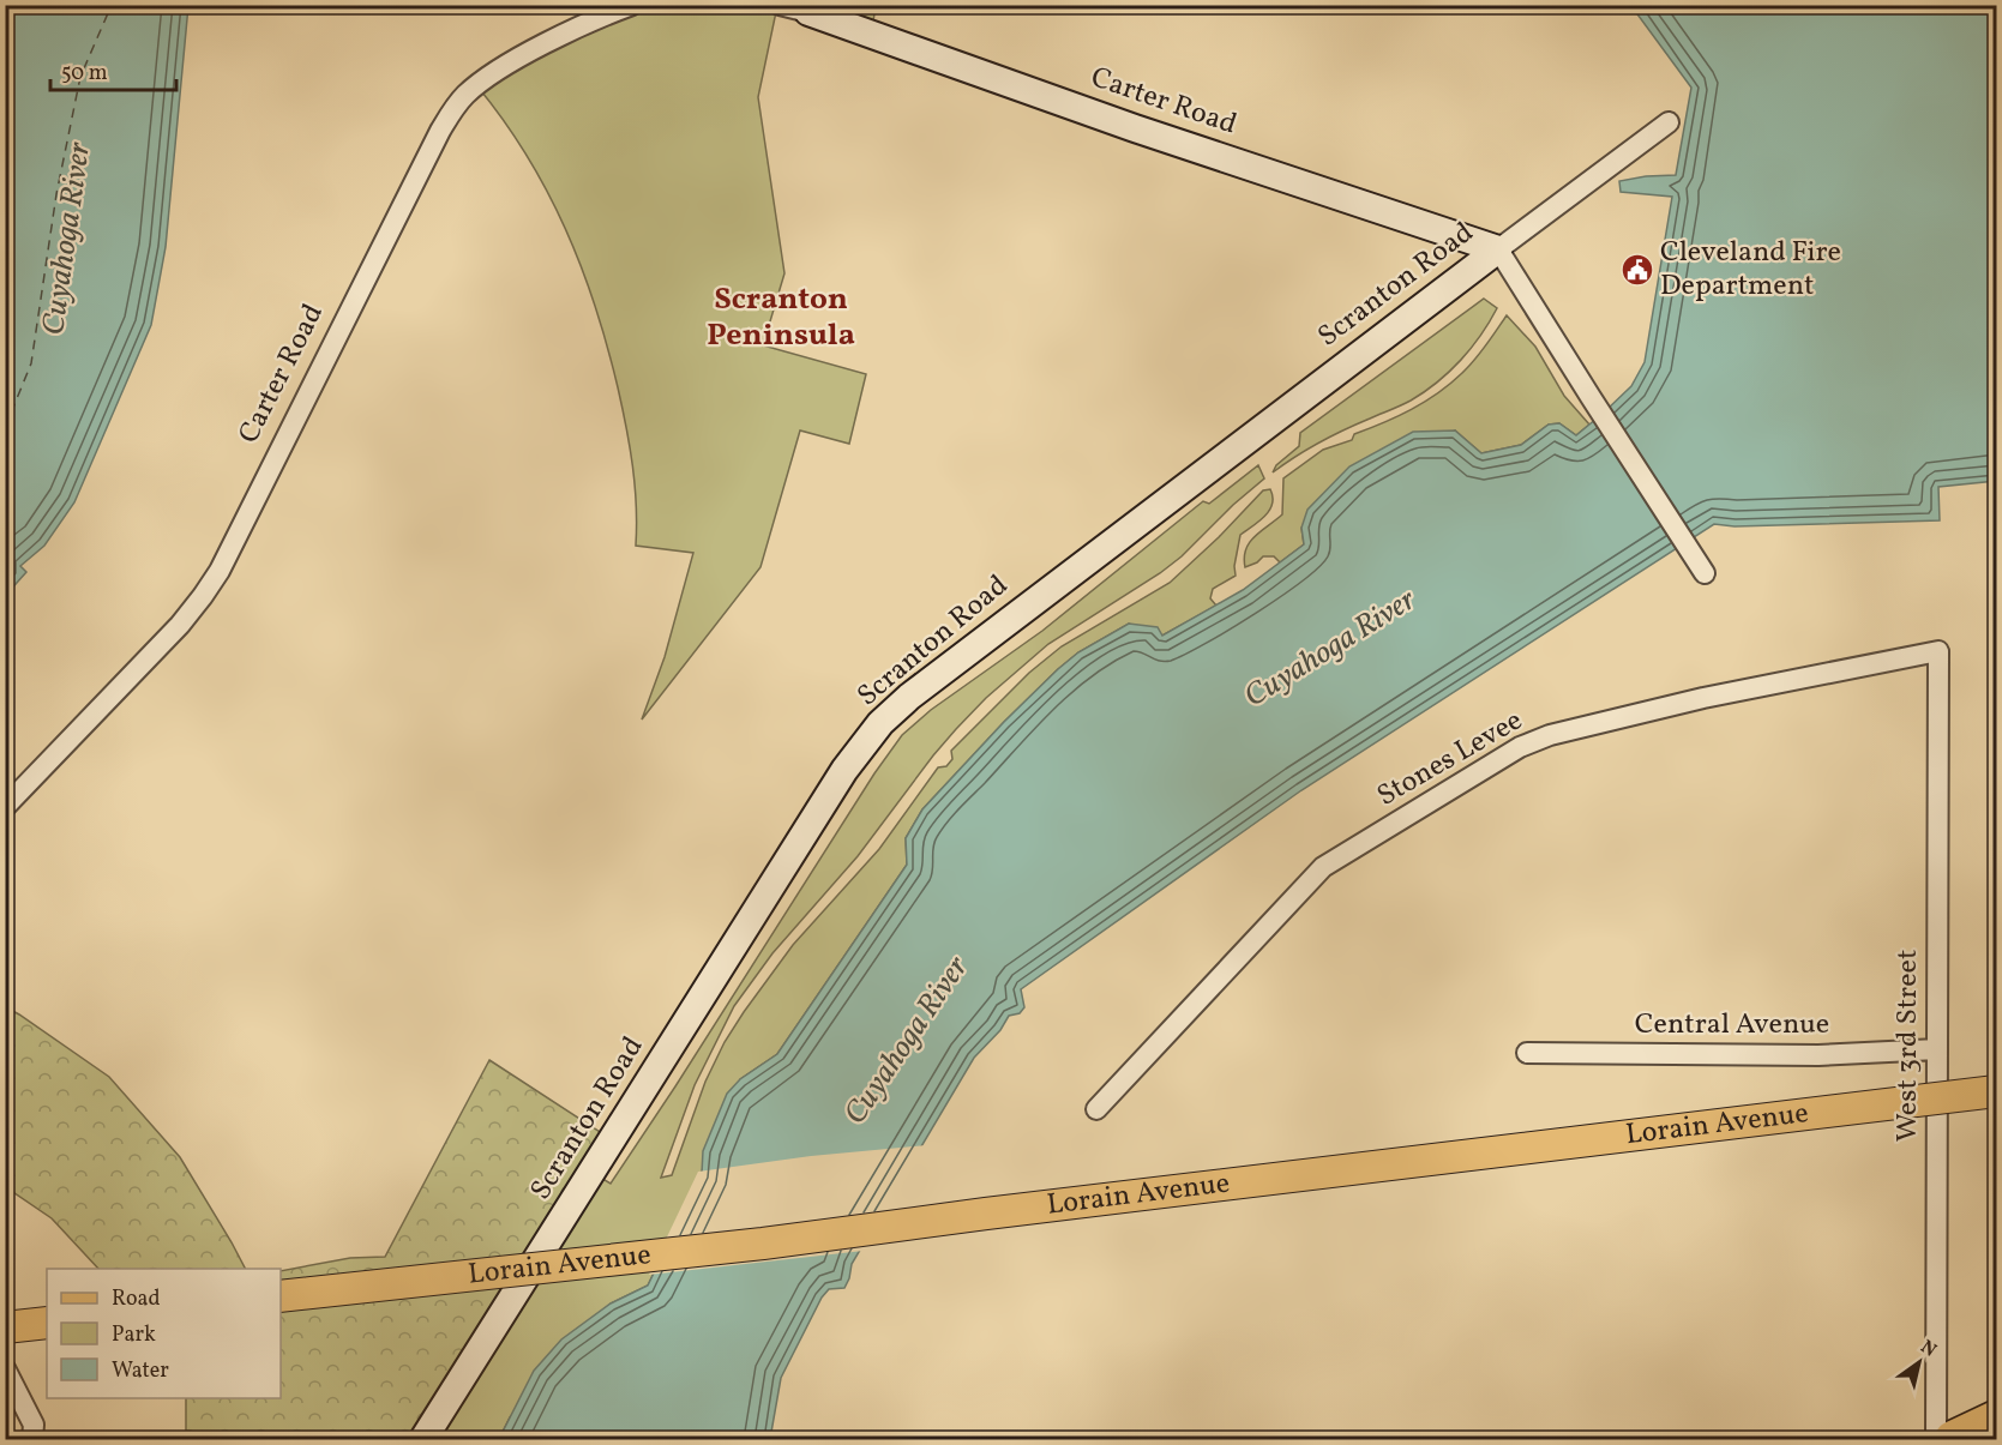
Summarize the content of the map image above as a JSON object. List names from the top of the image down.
{
  "streets": {
    "main road": ["Lorain Avenue"],
    "street": [
      "Carter Road",
      "Scranton Road",
      "Stones Levee",
      "Central Avenue",
      "West 3rd Street"
    ]
  },
  "crossings": [
    ["Carter Road", "Scranton Road"],
    ["Stones Levee", "West 3rd Street"],
    ["Central Avenue", "West 3rd Street"]
  ],
  "districts": ["Scranton Peninsula"],
  "water": ["Cuyahoga River"],
  "places": {
    "public building": ["Cleveland Fire Department"]
  },
  "legend": ["Road", "Park", "Water"],
  "scale_bar": "50 m",
  "north": "top right"
}
